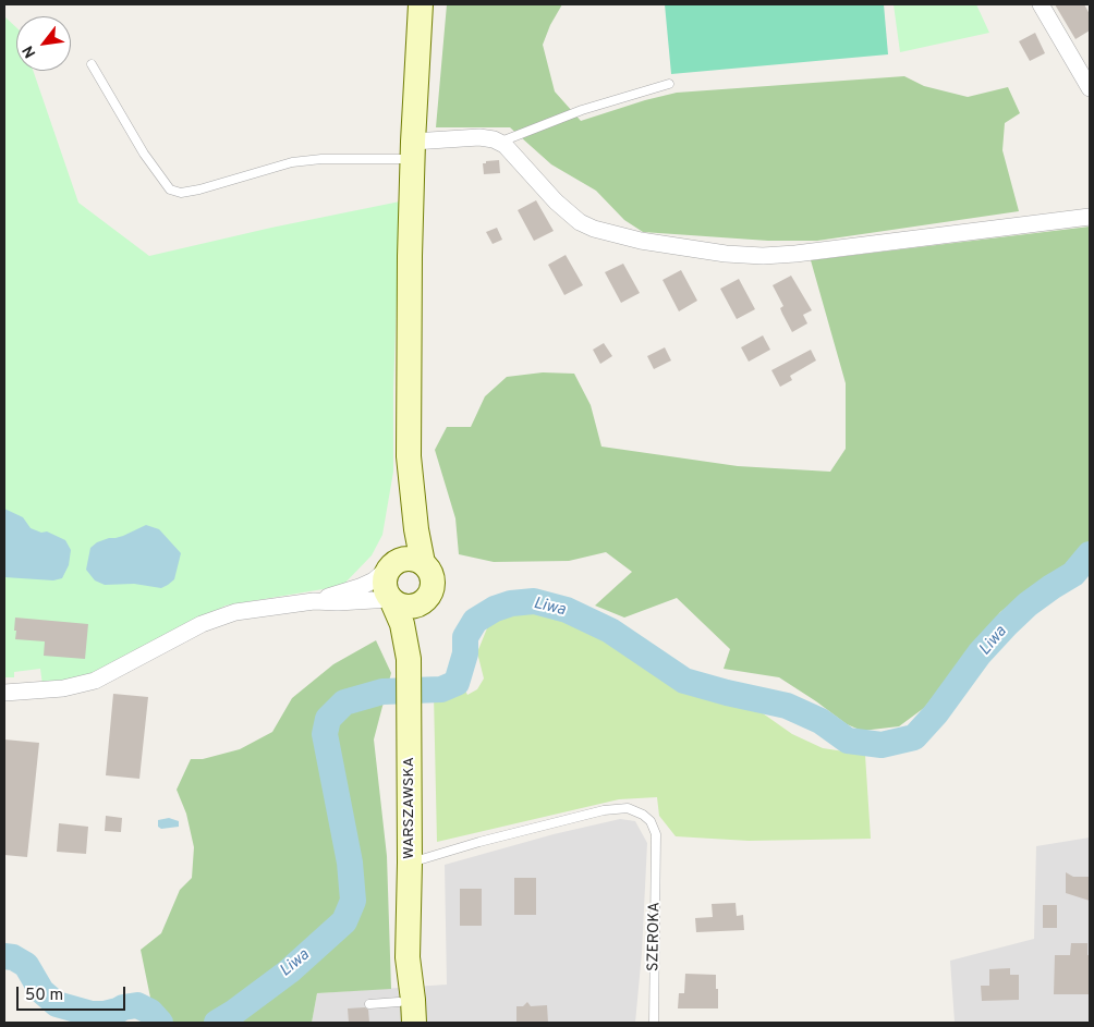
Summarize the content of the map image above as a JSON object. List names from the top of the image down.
{
  "streets": {
    "main road": ["WARSZAWSKA"],
    "lane": ["SZEROKA"]
  },
  "crossings": [
    ["WARSZAWSKA", "SZEROKA"]
  ],
  "water": ["Liwa"],
  "scale_bar": "50 m",
  "north": "bottom left"
}
